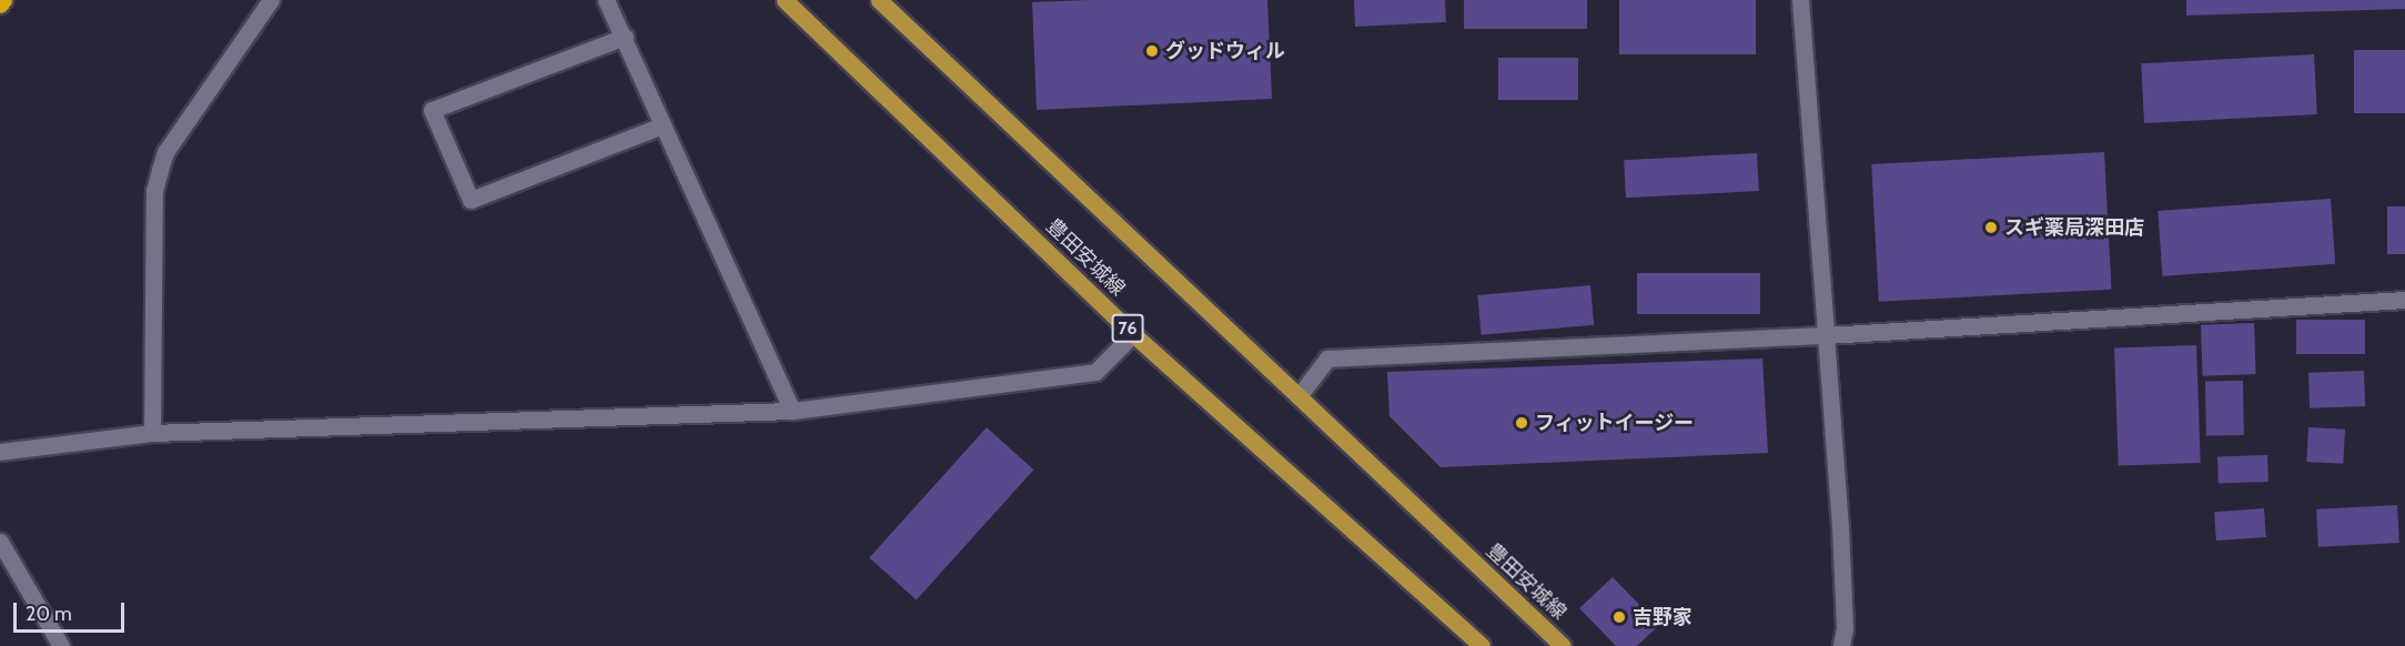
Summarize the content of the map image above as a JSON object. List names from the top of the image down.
{
  "streets": {
    "main road": ["豊田安城線", "76"]
  },
  "places": [
    "グッドウィル",
    "スギ薬局深田店",
    "フィットイージー",
    "吉野家"
  ],
  "scale_bar": "20 m"
}
